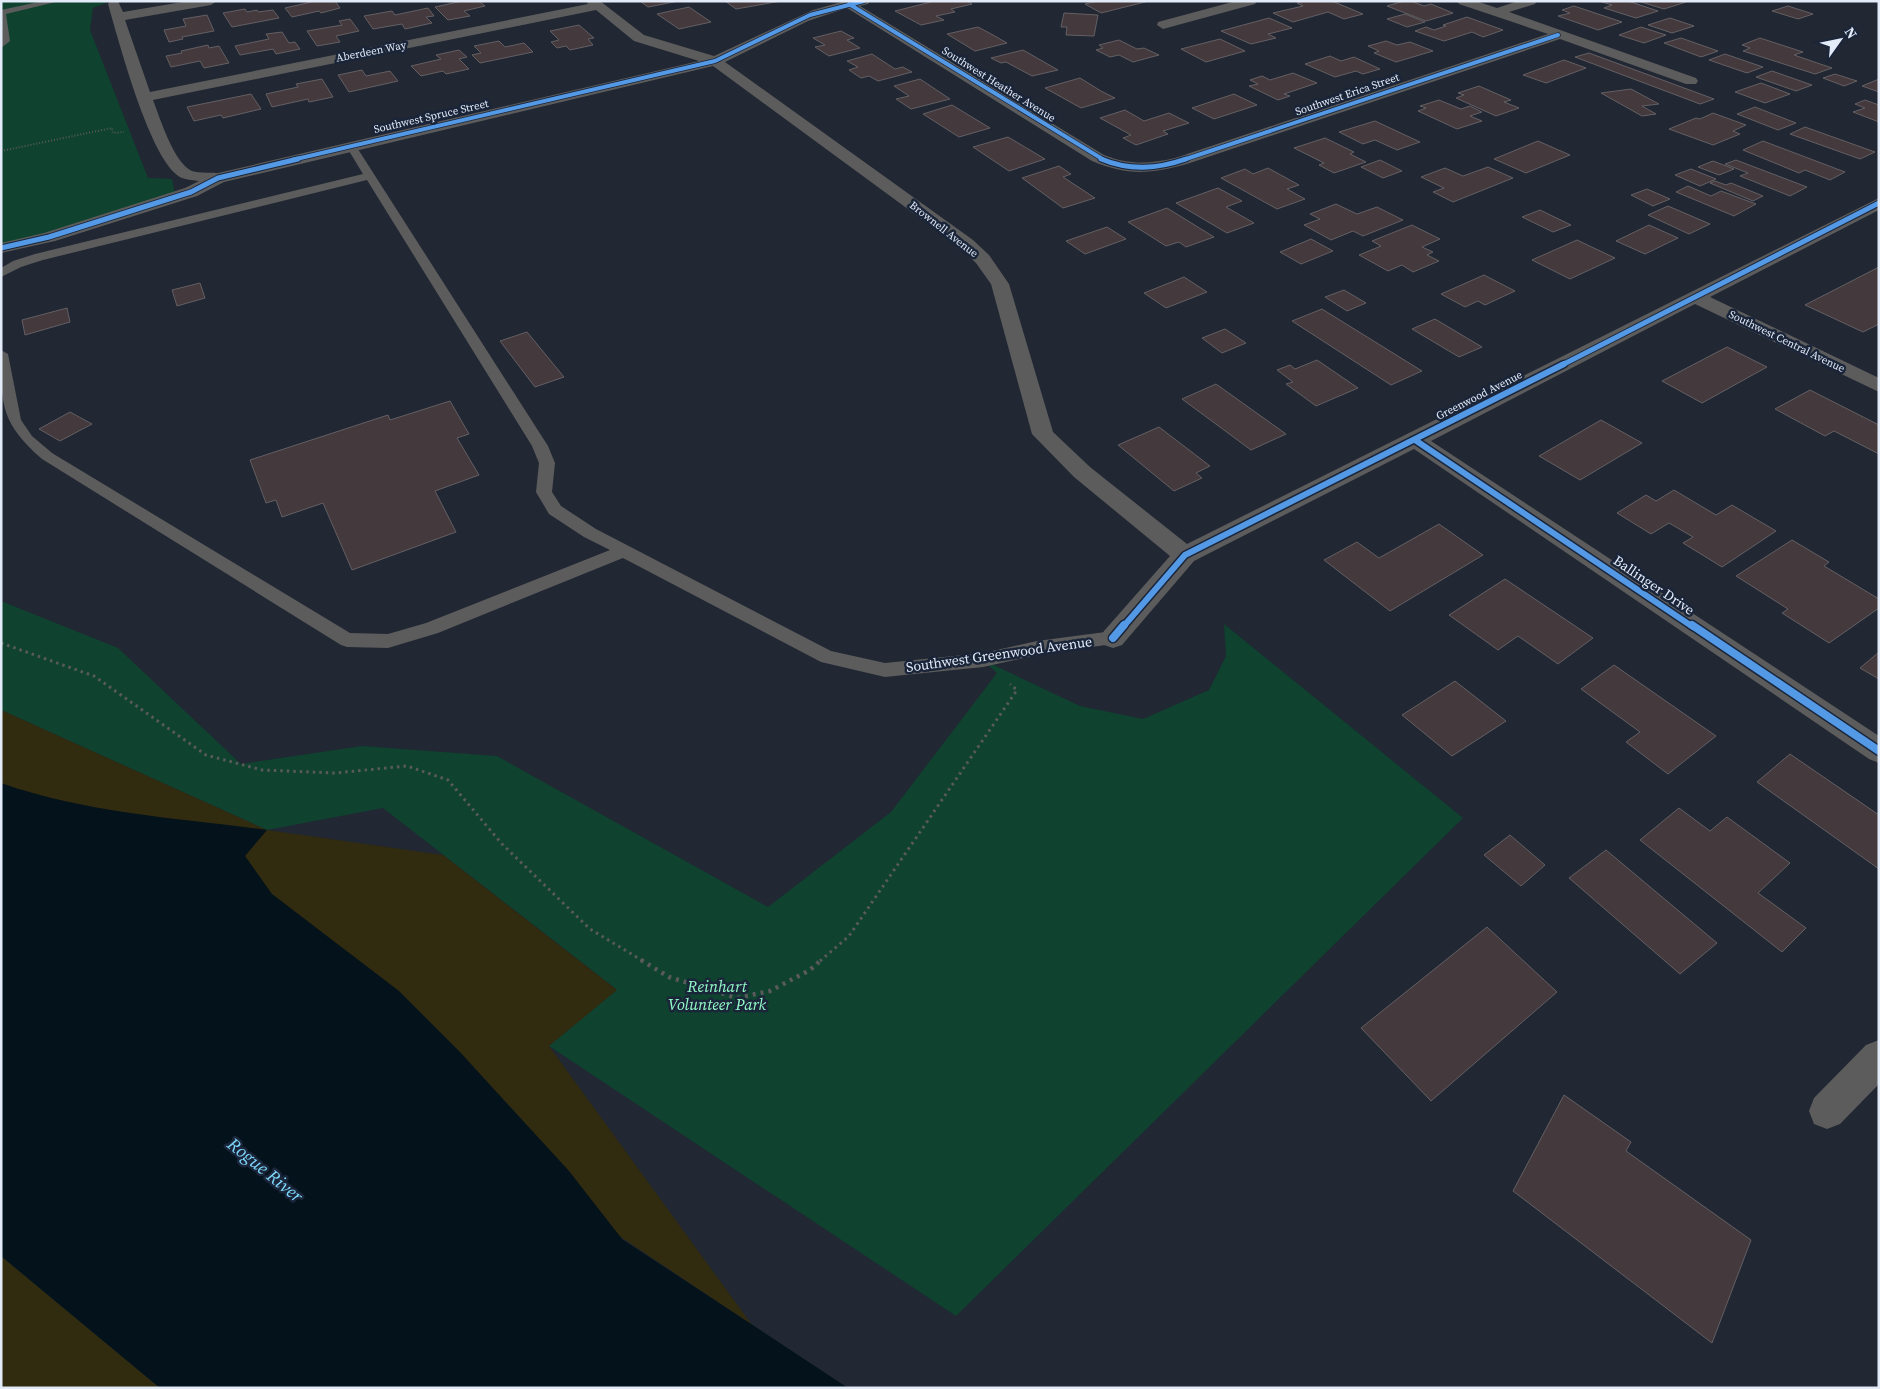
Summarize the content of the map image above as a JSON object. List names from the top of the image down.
{
  "streets": {
    "street": [
      "Aberdeen Way",
      "Southwest Heather Avenue",
      "Southwest Erica Street",
      "Southwest Spruce Street",
      "Brownell Avenue",
      "Southwest Central Avenue",
      "Greenwood Avenue",
      "Ballinger Drive"
    ],
    "lane": ["Southwest Greenwood Avenue"]
  },
  "crossings": [
    ["Aberdeen Way", "Brownell Avenue"],
    ["Southwest Heather Avenue", "Southwest Erica Street"],
    ["Southwest Heather Avenue", "Southwest Spruce Street"],
    ["Southwest Spruce Street", "Brownell Avenue"],
    ["Southwest Spruce Street", "Southwest Greenwood Avenue"],
    ["Brownell Avenue", "Greenwood Avenue"],
    ["Southwest Central Avenue", "Greenwood Avenue"],
    ["Greenwood Avenue", "Ballinger Drive"],
    ["Greenwood Avenue", "Southwest Greenwood Avenue"]
  ],
  "water": ["Rogue River"],
  "parks": ["Reinhart Volunteer Park"],
  "north": "top right"
}
